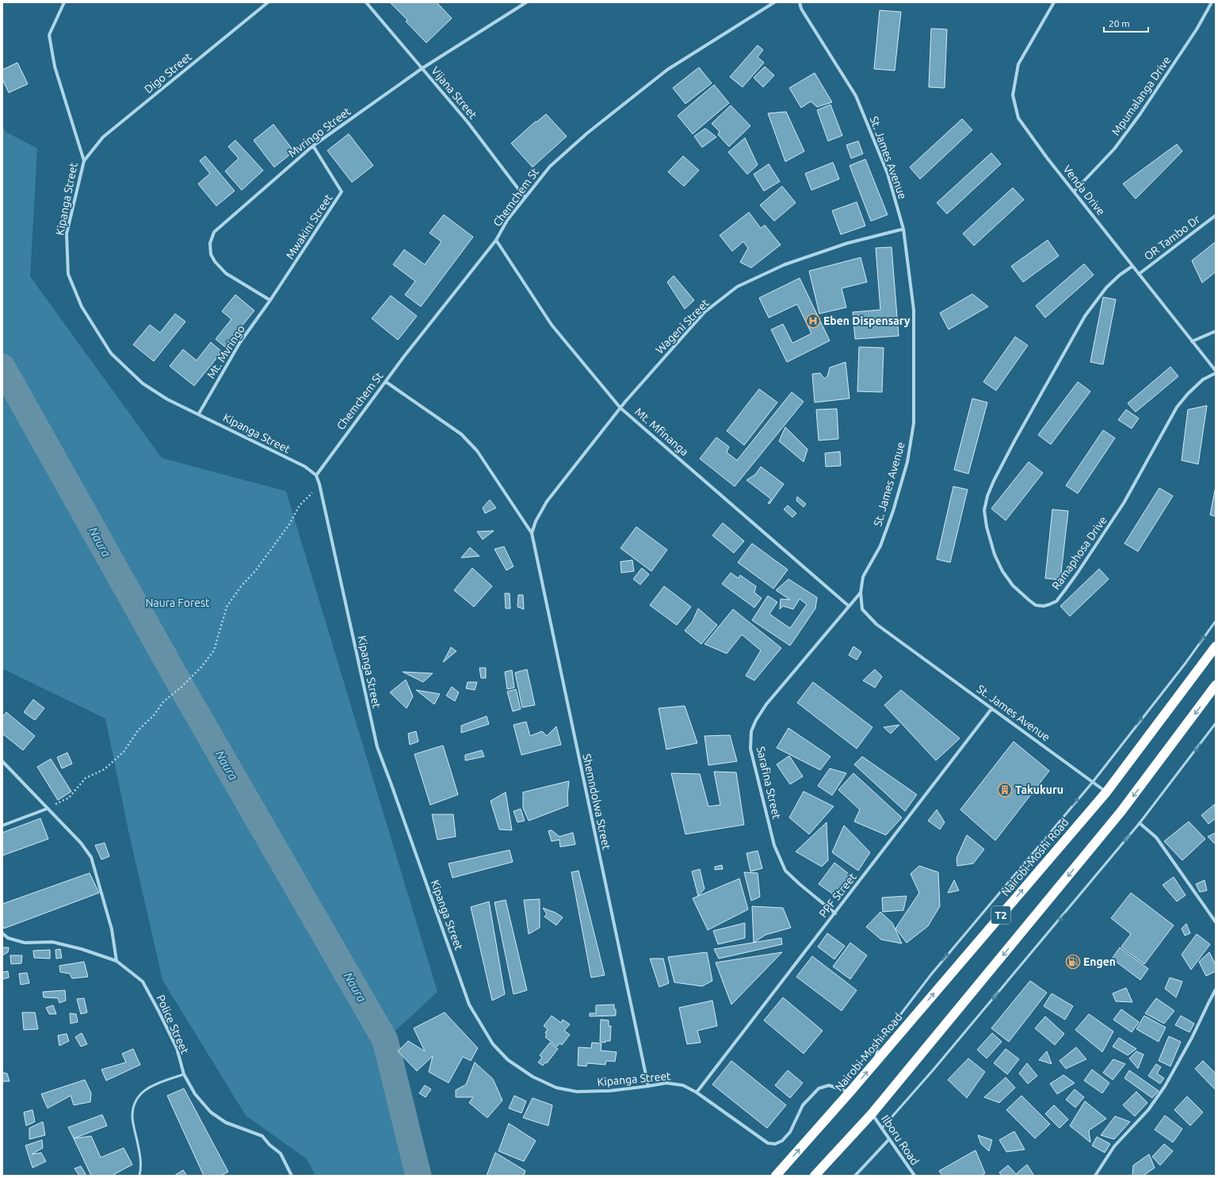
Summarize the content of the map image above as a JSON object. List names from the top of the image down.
{
  "streets": {
    "highway": ["Nairobi-Moshi Road", "T2"],
    "street": [
      "Digo Street",
      "Vijana Street",
      "Mpumalanga Drive",
      "Mvringo Street",
      "St. James Avenue",
      "Venda Drive",
      "Chemchem St",
      "Kipanga Street",
      "Mwakini Street",
      "OR Tambo Dr",
      "Wageni Street",
      "Mt. Mvringo",
      "Mt. Mfinanga",
      "Ramaphosa Drive",
      "Sarafina Street",
      "Shemndolwa Street",
      "PPF Street",
      "Police Street",
      "Ilboru Road"
    ]
  },
  "crossings": [
    ["Digo Street", "Kipanga Street"],
    ["Vijana Street", "Mvringo Street"],
    ["Vijana Street", "Chemchem St"],
    ["Mpumalanga Drive", "Venda Drive"],
    ["Mvringo Street", "Mwakini Street"],
    ["Mvringo Street", "Mt. Mvringo"],
    ["St. James Avenue", "Wageni Street"],
    ["St. James Avenue", "Sarafina Street"],
    ["St. James Avenue", "Nairobi-Moshi Road"],
    ["St. James Avenue", "PPF Street"],
    ["Venda Drive", "OR Tambo Dr"],
    ["Venda Drive", "Ramaphosa Drive"],
    ["Chemchem St", "Kipanga Street"],
    ["Chemchem St", "Mt. Mfinanga"],
    ["Kipanga Street", "Mt. Mvringo"],
    ["Kipanga Street", "Shemndolwa Street"],
    ["Kipanga Street", "Nairobi-Moshi Road"],
    ["Kipanga Street", "PPF Street"],
    ["Mwakini Street", "Mt. Mvringo"],
    ["Wageni Street", "Mt. Mfinanga"],
    ["Wageni Street", "Shemndolwa Street"],
    ["Mt. Mfinanga", "Sarafina Street"],
    ["Sarafina Street", "PPF Street"],
    ["T2", "Ilboru Road"]
  ],
  "water": ["Naura"],
  "parks": ["Naura Forest"],
  "places": {
    "hospital": ["Eben Dispensary"],
    "building": ["Takukuru"],
    "fuel station": ["Engen"]
  },
  "scale_bar": "20 m"
}
